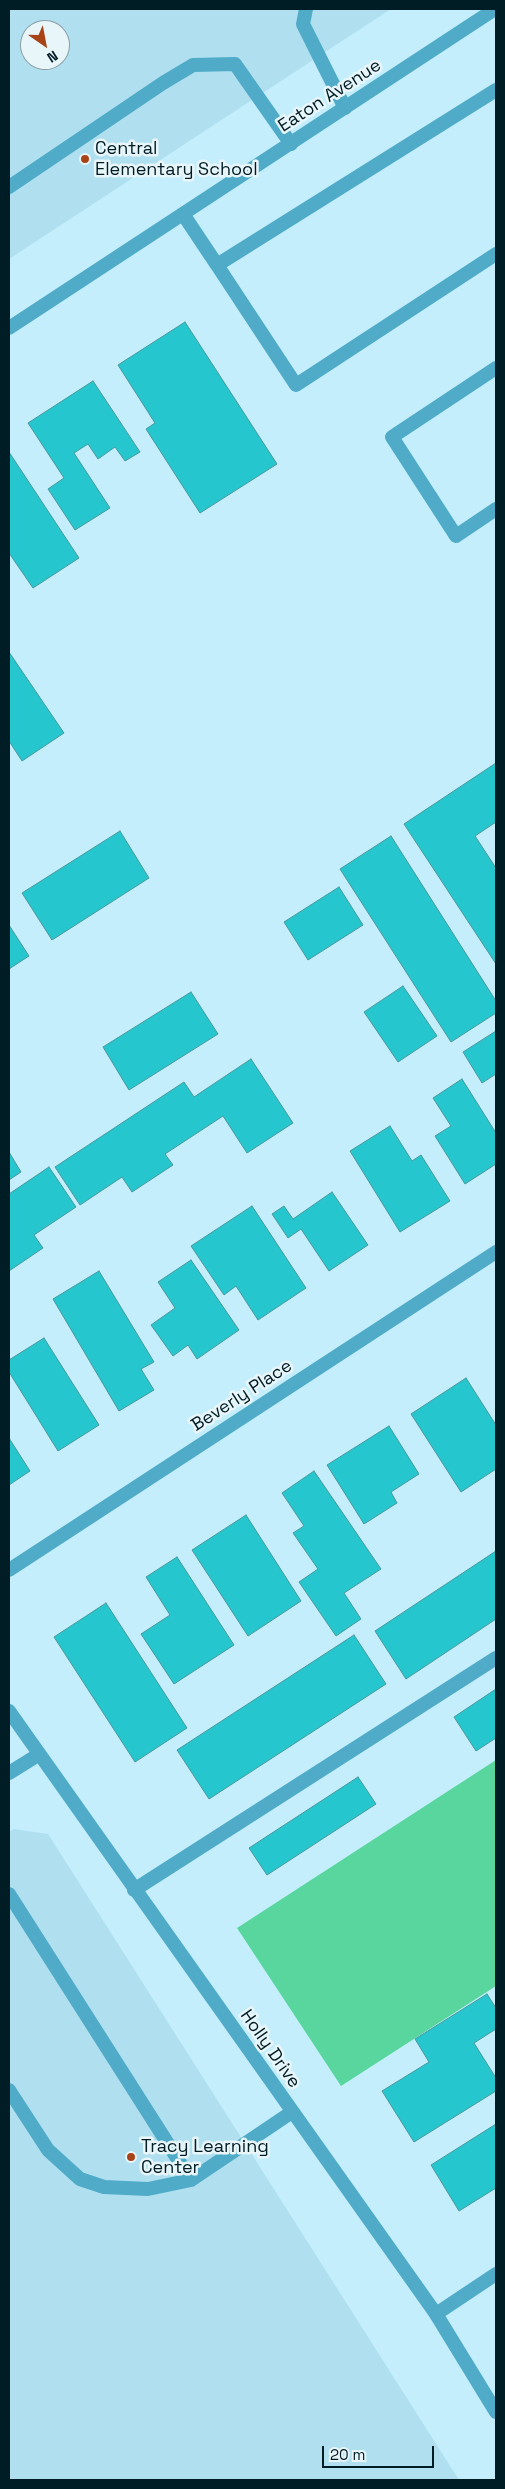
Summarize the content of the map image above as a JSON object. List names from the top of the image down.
{
  "streets": {
    "street": ["Eaton Avenue", "Beverly Place", "Holly Drive"]
  },
  "places": ["Central Elementary School", "Tracy Learning Center"],
  "scale_bar": "20 m",
  "north": "bottom right"
}
